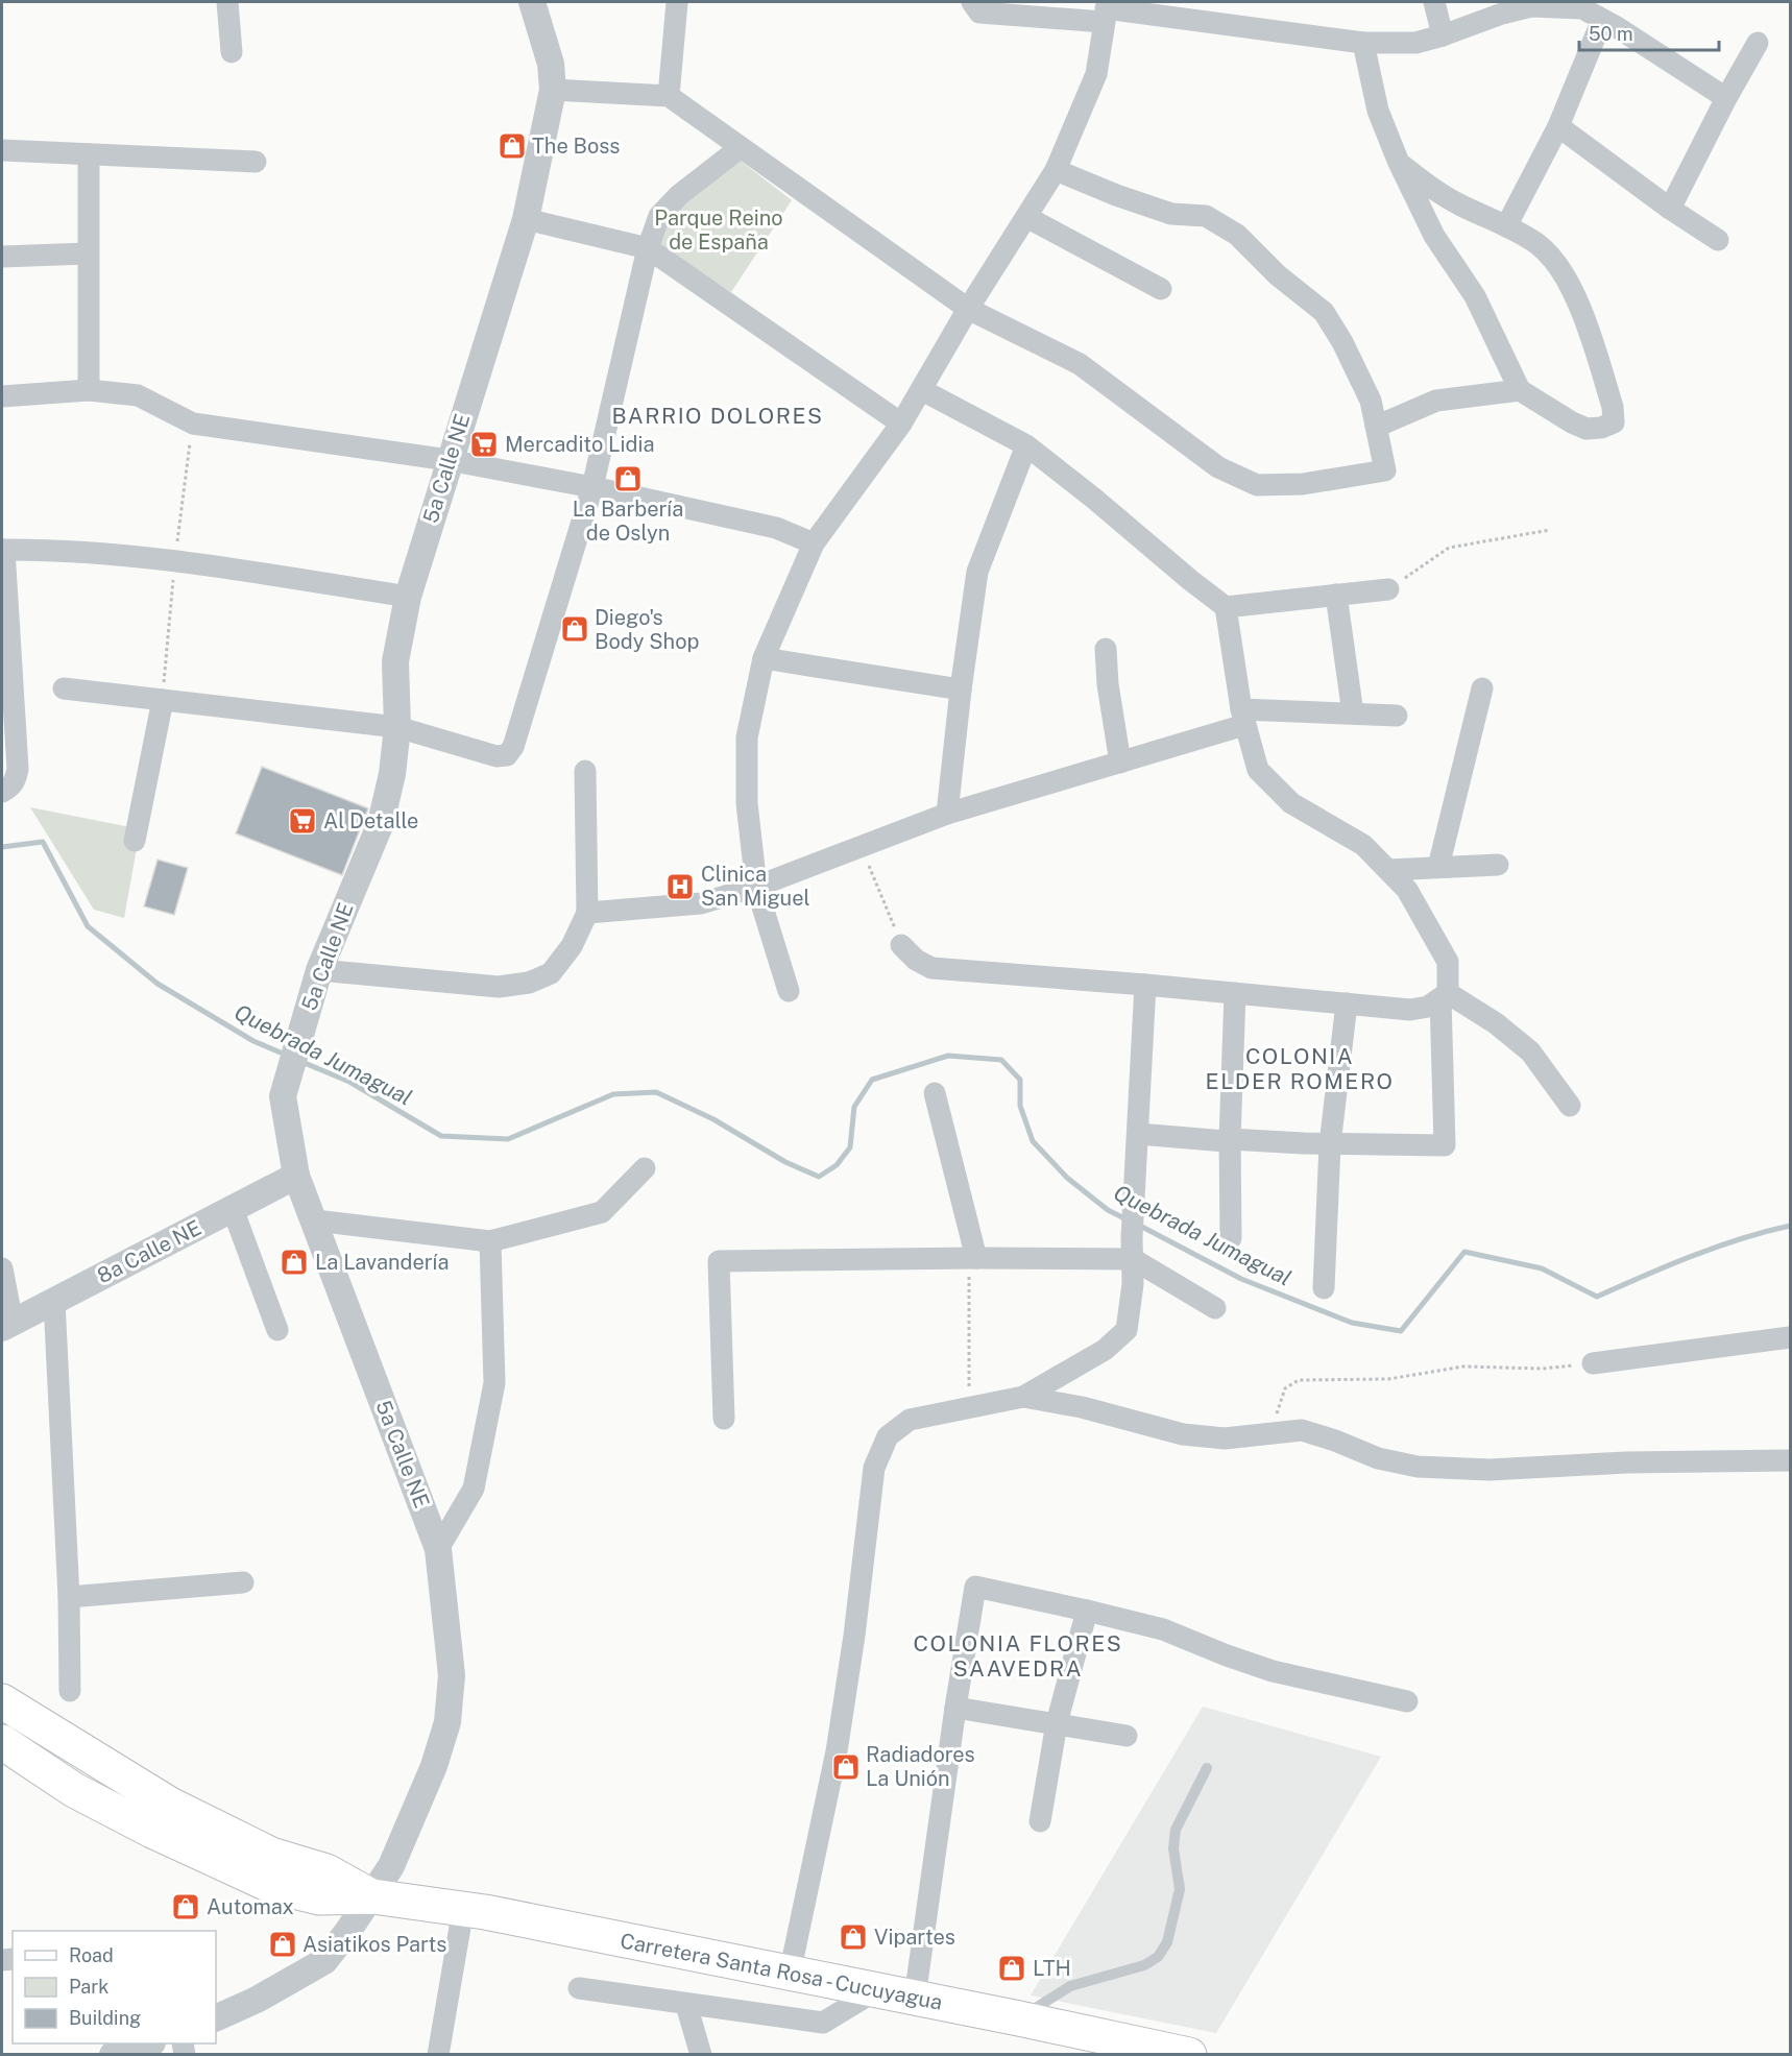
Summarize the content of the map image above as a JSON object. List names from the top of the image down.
{
  "streets": {
    "main road": ["Carretera Santa Rosa - Cucuyagua"],
    "street": ["5a Calle NE", "8a Calle NE"]
  },
  "crossings": [
    ["5a Calle NE", "8a Calle NE"],
    ["5a Calle NE", "Carretera Santa Rosa - Cucuyagua"]
  ],
  "districts": ["BARRIO DOLORES", "COLONIA ELDER ROMERO", "COLONIA FLORES SAAVEDRA"],
  "water": ["Quebrada Jumagual"],
  "parks": ["Parque Reino de España"],
  "places": {
    "shop": [
      "The Boss",
      "La Barbería de Oslyn",
      "Diego's Body Shop",
      "La Lavandería",
      "Radiadores La Unión",
      "Automax",
      "Vipartes",
      "Asiatikos Parts",
      "LTH"
    ],
    "supermarket": ["Mercadito Lidia", "Al Detalle"],
    "hospital": ["Clinica San Miguel"]
  },
  "legend": ["Road", "Park", "Building"],
  "scale_bar": "50 m"
}
